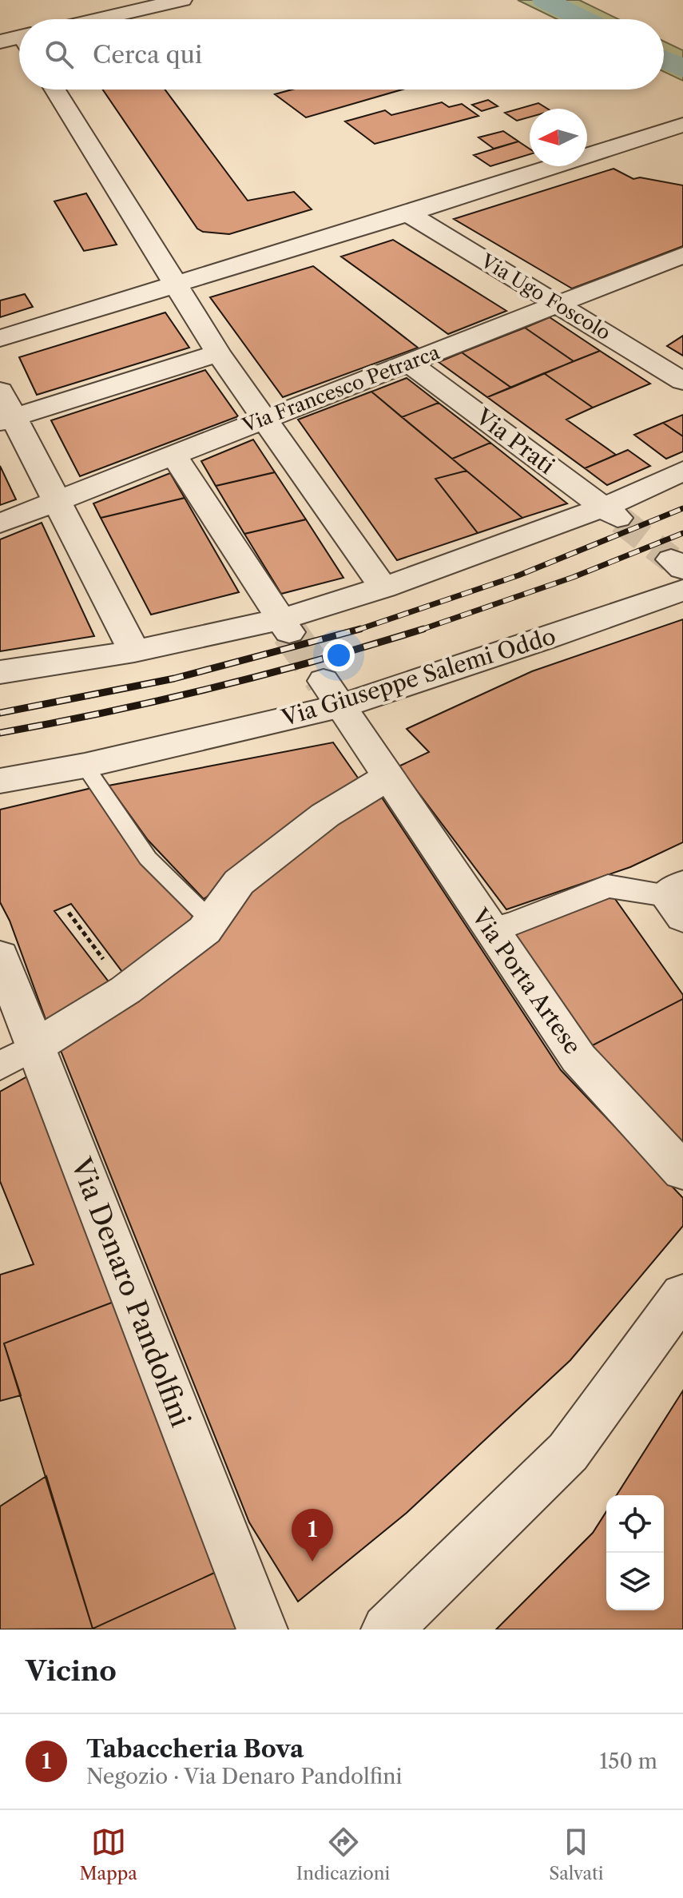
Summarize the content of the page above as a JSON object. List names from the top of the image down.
{
  "streets": {
    "street": [
      "Via Ugo Foscolo",
      "Via Francesco Petrarca",
      "Via Prati",
      "Via Giuseppe Salemi Oddo",
      "Via Porta Artese",
      "Via Denaro Pandolfini"
    ]
  },
  "crossings": [
    ["Via Ugo Foscolo", "Via Francesco Petrarca"],
    ["Via Francesco Petrarca", "Via Prati"],
    ["Via Giuseppe Salemi Oddo", "Via Porta Artese"]
  ],
  "north": "left",
  "page": {
    "search": "Cerca qui",
    "pins": "1",
    "heading": "Vicino",
    "list": [
      {
        "mark": "1",
        "name": "Tabaccheria Bova",
        "note": "Negozio · Via Denaro Pandolfini",
        "value": "150 m"
      }
    ],
    "nav": ["Mappa", "Indicazioni", "Salvati"]
  }
}
